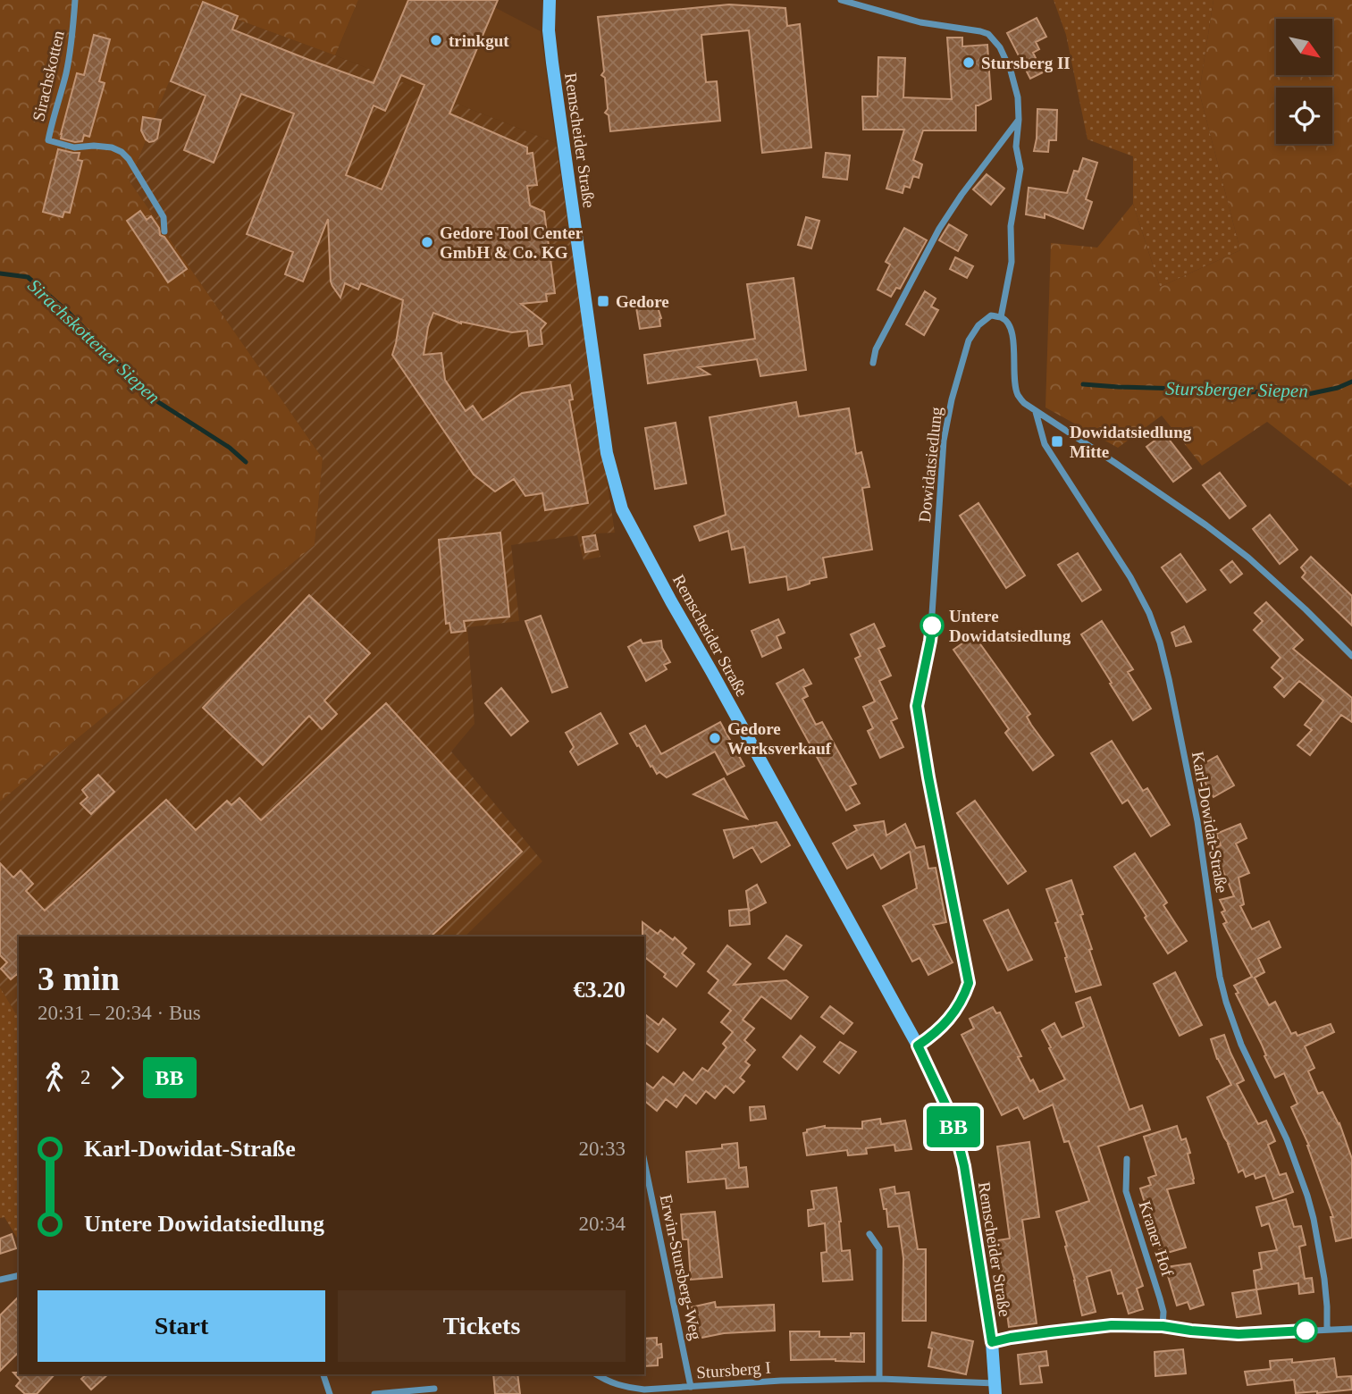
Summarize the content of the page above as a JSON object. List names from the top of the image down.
{
  "streets": {
    "main road": ["Remscheider Straße"],
    "street": [
      "Sirachskotten",
      "Dowidatsiedlung",
      "Karl-Dowidat-Straße",
      "Kraner Hof",
      "Erwin-Stursberg-Weg",
      "Stursberg I"
    ]
  },
  "crossings": [
    ["Remscheider Straße", "Dowidatsiedlung"],
    ["Remscheider Straße", "Stursberg I"],
    ["Erwin-Stursberg-Weg", "Stursberg I"]
  ],
  "water": ["Sirachskottener Siepen", "Stursberger Siepen"],
  "places": {
    "other": [
      "trinkgut",
      "Stursberg II",
      "Gedore Tool Center GmbH & Co. KG",
      "Untere Dowidatsiedlung",
      "Gedore Werksverkauf"
    ],
    "transit": ["Gedore", "Dowidatsiedlung Mitte"]
  },
  "lines": ["bus line BB"],
  "north": "bottom right",
  "page": {
    "on_map": "BB",
    "heading": ["3 min", "20:31 – 20:34 · Bus", "€3.20"],
    "legs": ["2", "BB"],
    "list": [
      {
        "name": "Karl-Dowidat-Straße",
        "value": "20:33"
      },
      {
        "name": "Untere Dowidatsiedlung",
        "value": "20:34"
      }
    ],
    "buttons": ["Start", "Tickets"]
  }
}
